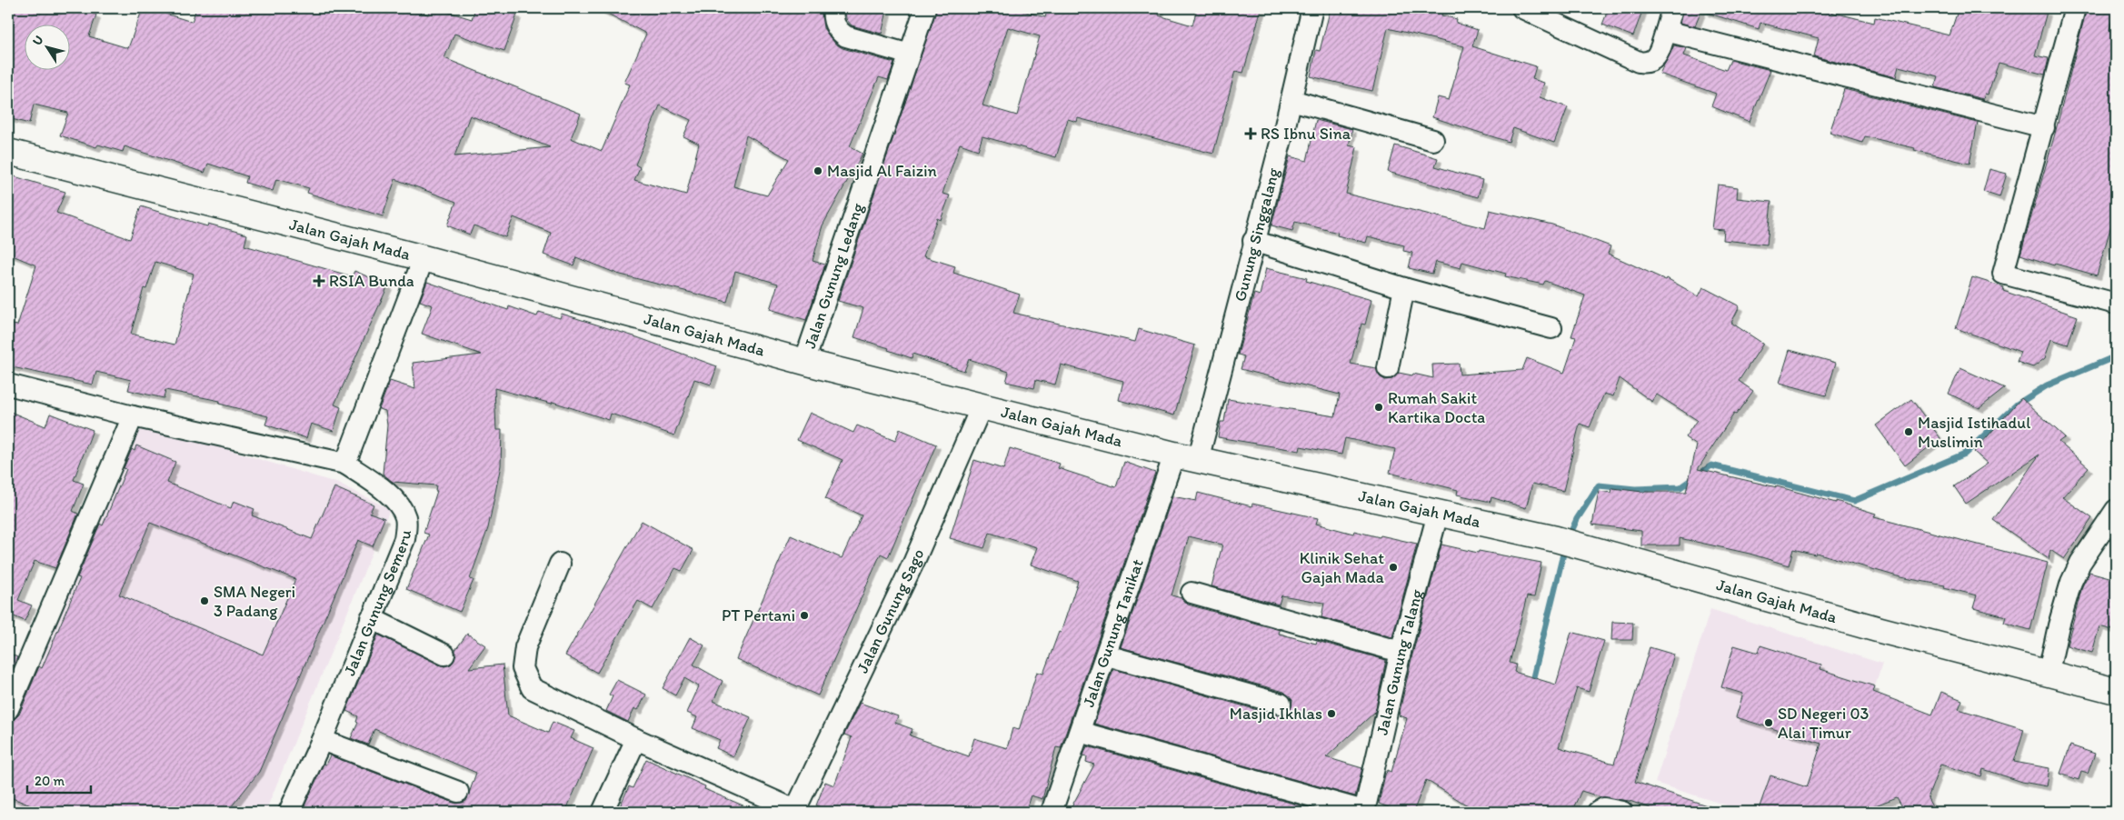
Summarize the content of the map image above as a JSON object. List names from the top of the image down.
{
  "streets": {
    "main road": ["Jalan Gajah Mada"],
    "street": [
      "Gunung Singgalang",
      "Jalan Gunung Ledang",
      "Jalan Gunung Semeru",
      "Jalan Gunung Sago",
      "Jalan Gunung Tanikat",
      "Jalan Gunung Talang"
    ]
  },
  "crossings": [
    ["Gunung Singgalang", "Jalan Gajah Mada"],
    ["Gunung Singgalang", "Jalan Gunung Tanikat"],
    ["Jalan Gajah Mada", "Jalan Gunung Ledang"],
    ["Jalan Gajah Mada", "Jalan Gunung Sago"],
    ["Jalan Gajah Mada", "Jalan Gunung Tanikat"],
    ["Jalan Gajah Mada", "Jalan Gunung Talang"]
  ],
  "places": {
    "health": ["RS Ibnu Sina", "RSIA Bunda"],
    "other": [
      "Masjid Al Faizin",
      "Rumah Sakit Kartika Docta",
      "Masjid Istihadul Muslimin",
      "Klinik Sehat Gajah Mada",
      "SMA Negeri 3 Padang",
      "PT Pertani",
      "Masjid Ikhlas",
      "SD Negeri 03 Alai Timur"
    ]
  },
  "scale_bar": "20 m",
  "north": "top left"
}
